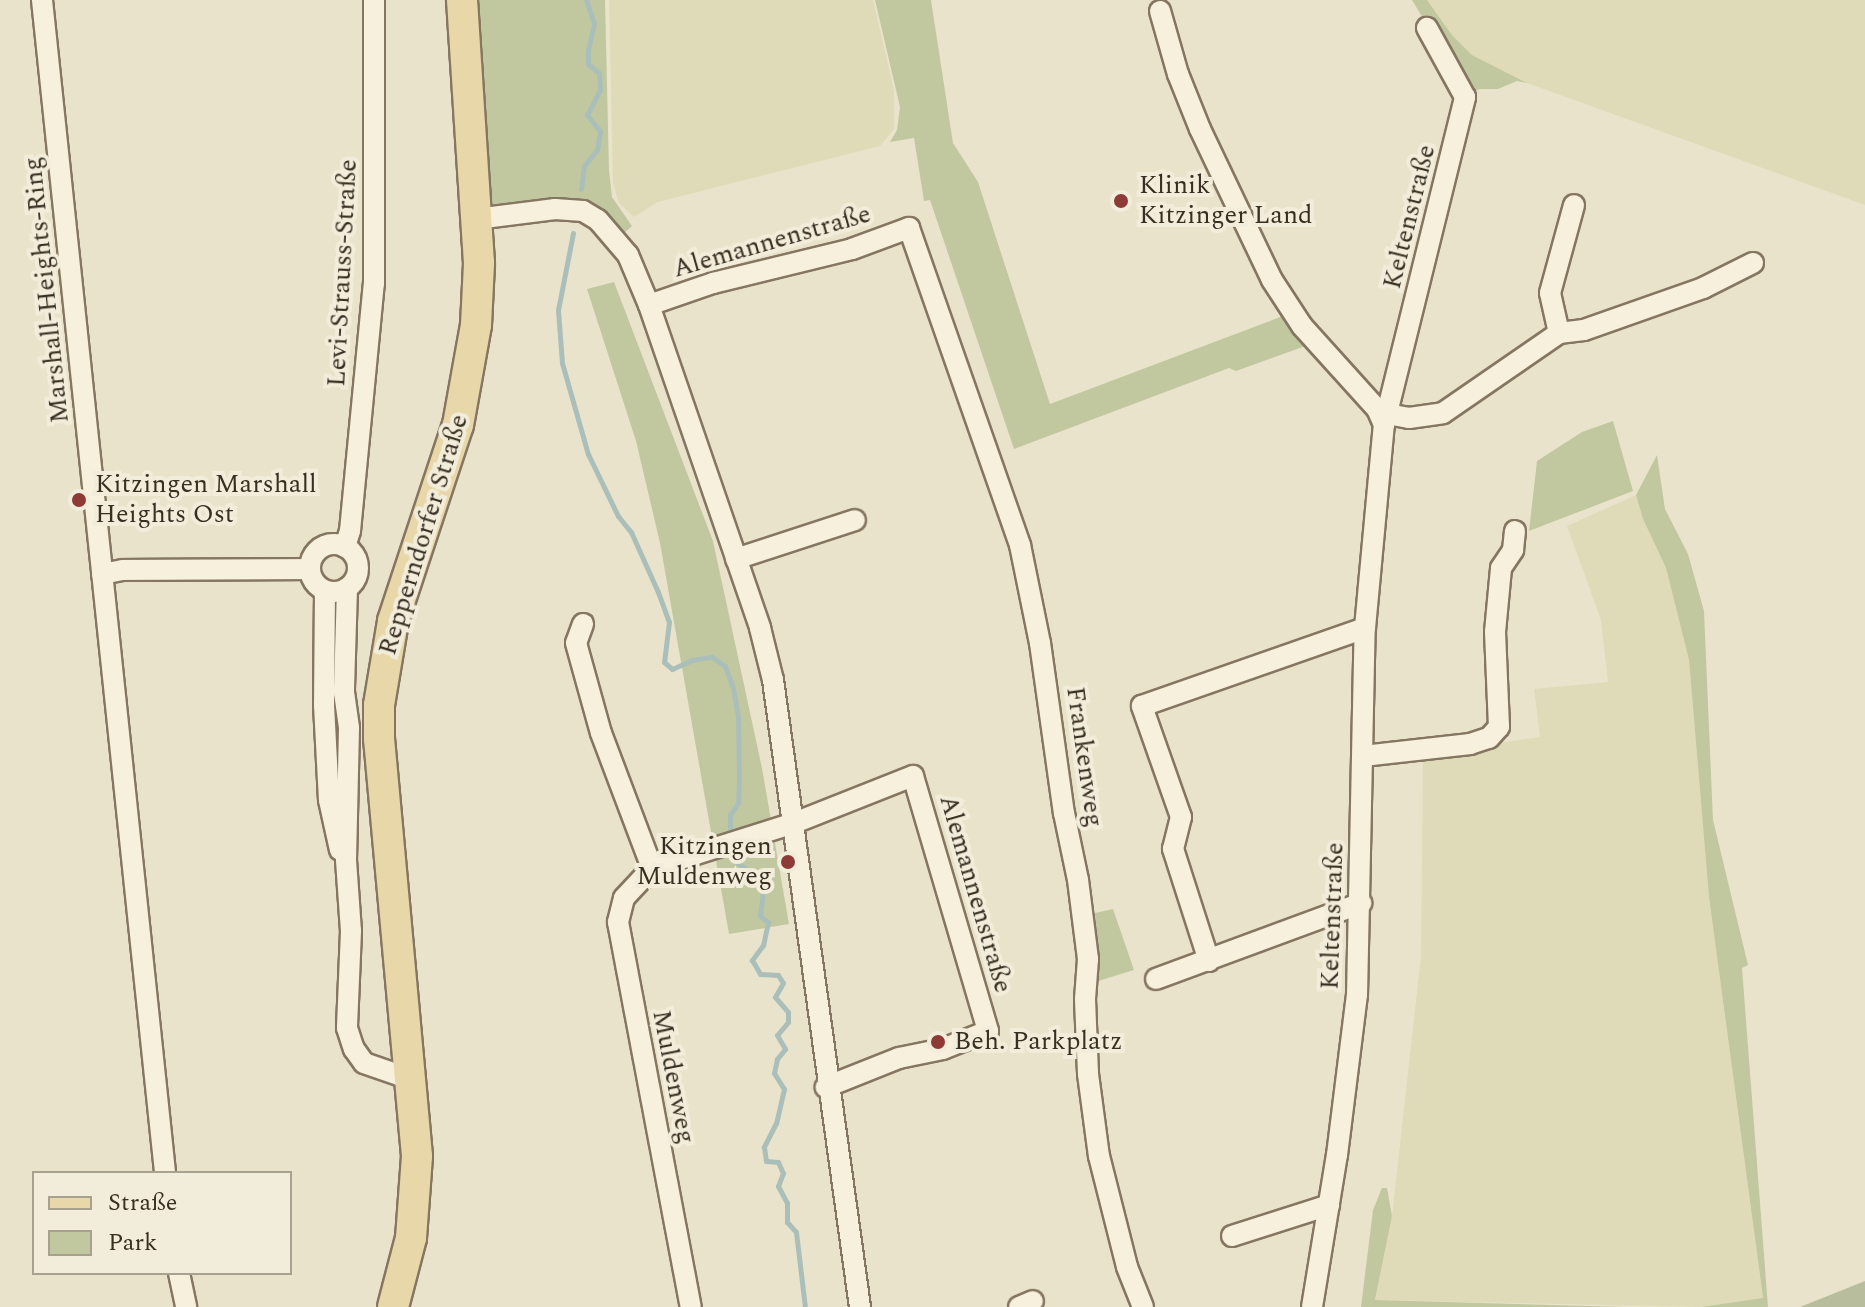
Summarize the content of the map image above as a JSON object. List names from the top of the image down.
{
  "streets": {
    "main road": ["Repperndorfer Straße"],
    "street": [
      "Keltenstraße",
      "Alemannenstraße",
      "Levi-Strauss-Straße",
      "Marshall-Heights-Ring",
      "Frankenweg",
      "Muldenweg"
    ]
  },
  "crossings": [
    ["Alemannenstraße", "Repperndorfer Straße"],
    ["Alemannenstraße", "Frankenweg"],
    ["Alemannenstraße", "Muldenweg"],
    ["Levi-Strauss-Straße", "Repperndorfer Straße"]
  ],
  "places": [
    "Klinik Kitzinger Land",
    "Kitzingen Marshall Heights Ost",
    "Kitzingen Muldenweg",
    "Beh. Parkplatz"
  ],
  "legend": ["Straße", "Park"]
}
